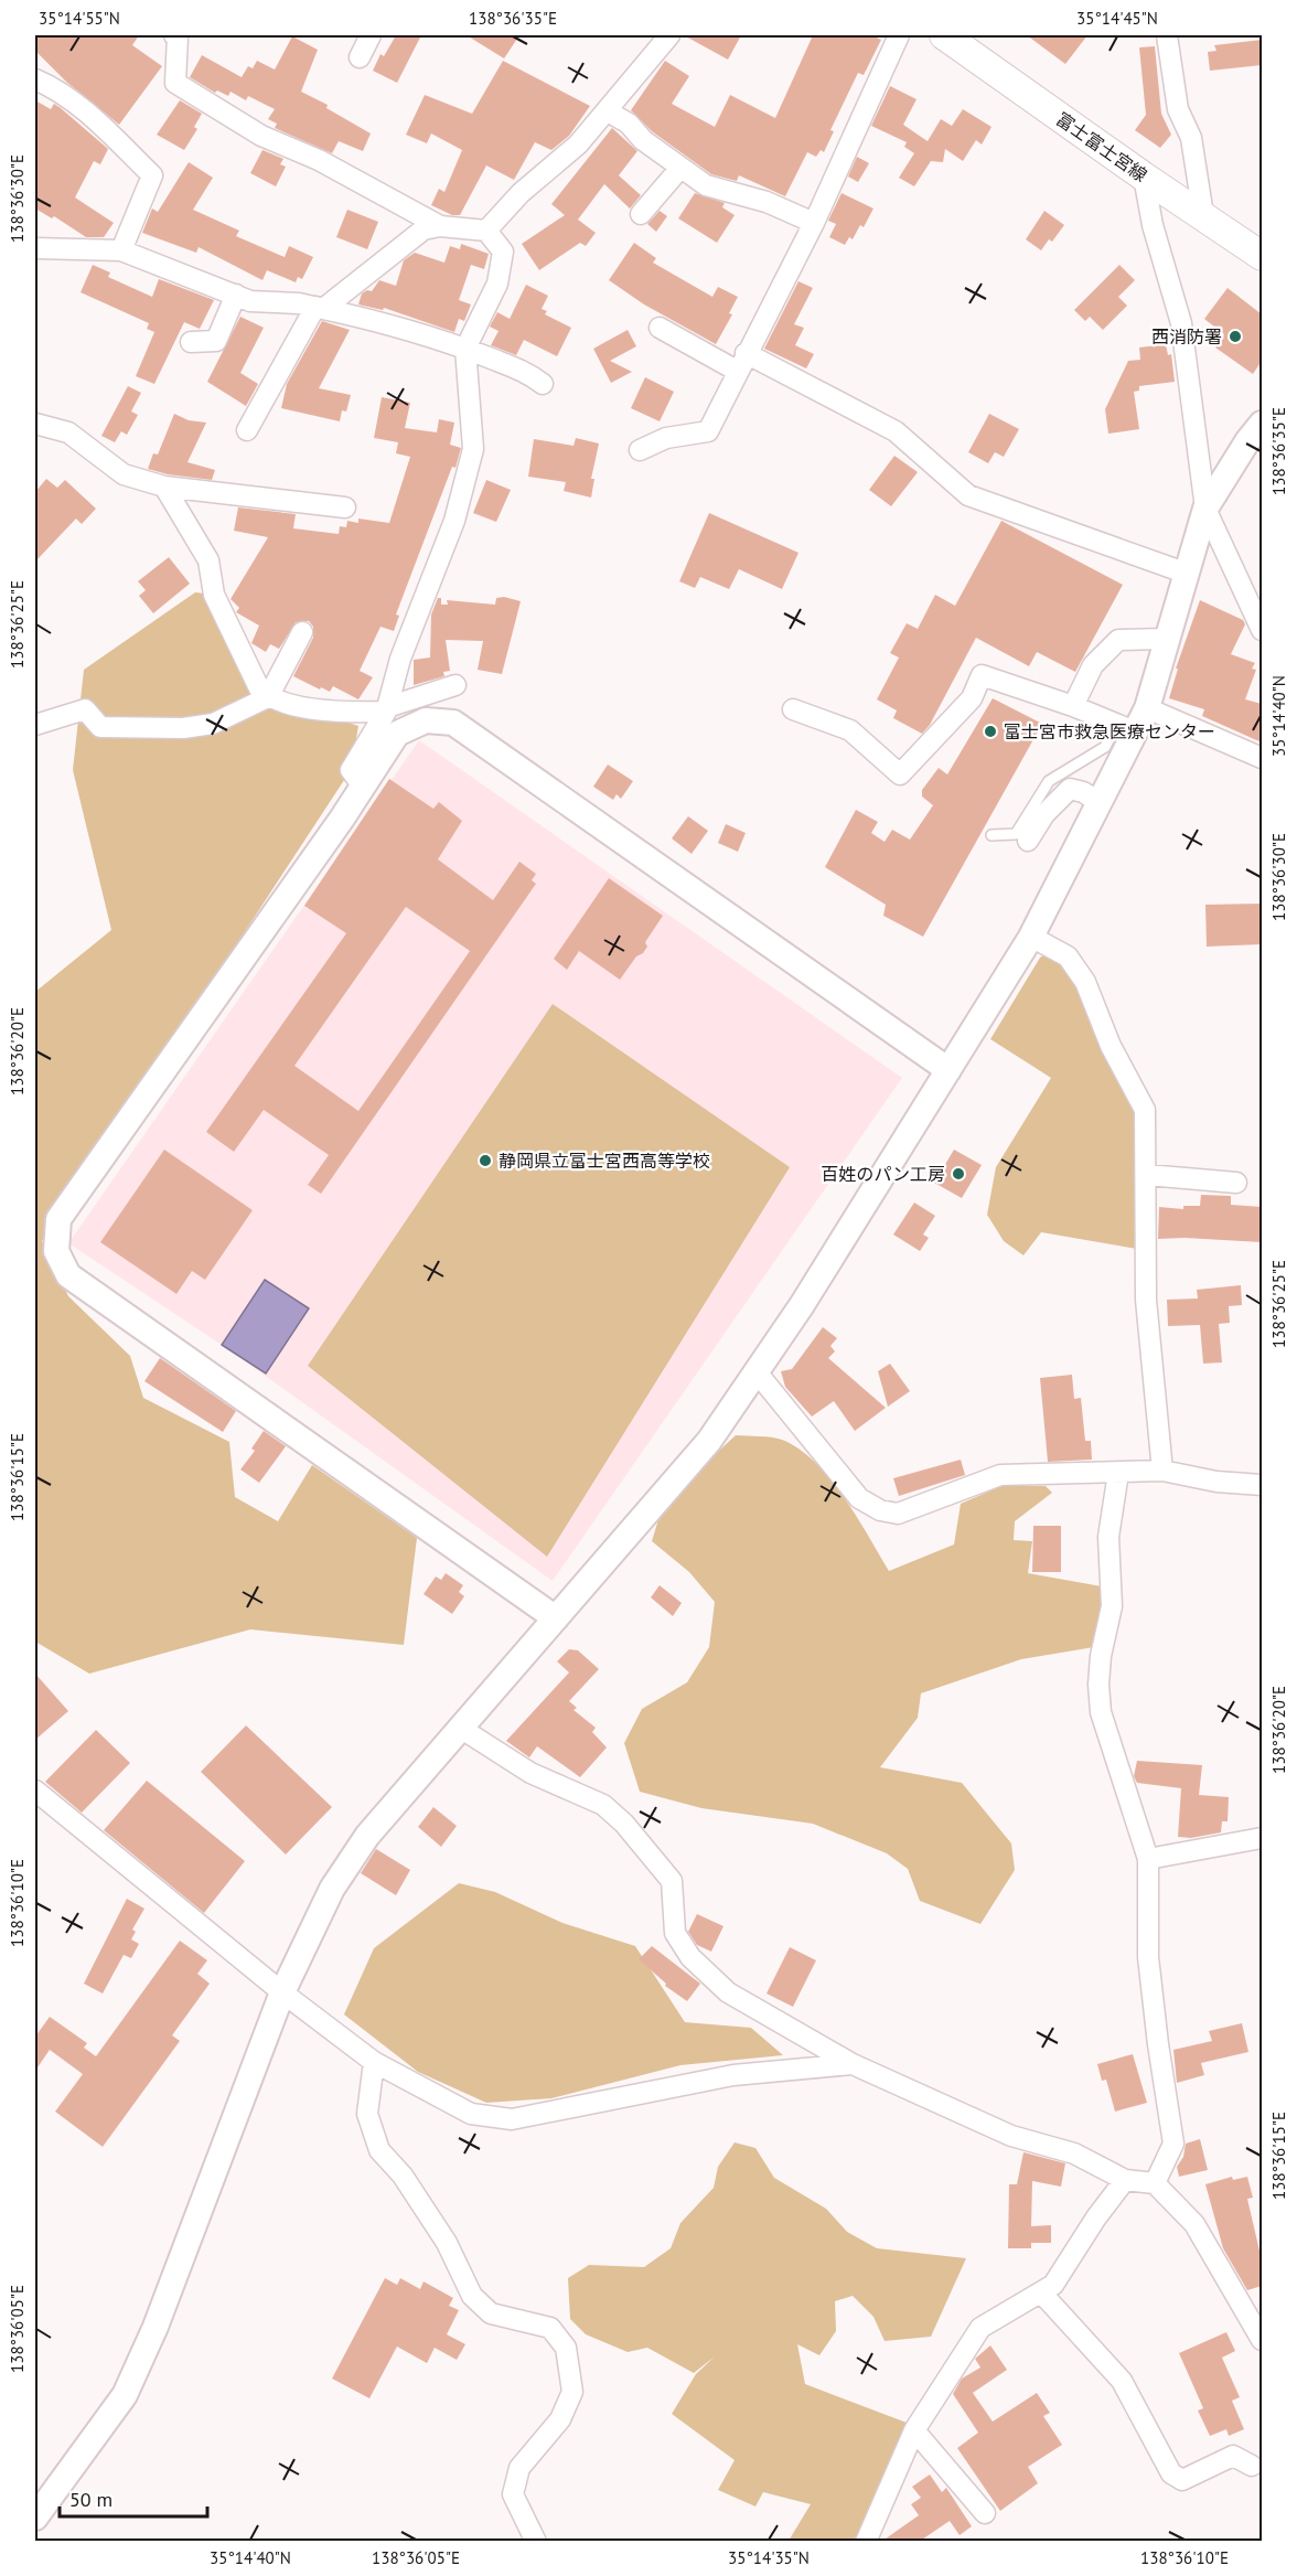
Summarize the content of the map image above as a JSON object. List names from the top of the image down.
{
  "streets": {
    "main road": ["富士富士宮線"]
  },
  "places": [
    "西消防署",
    "富士宮市救急医療センター",
    "静岡県立富士宮西高等学校",
    "百姓のパン工房"
  ],
  "scale_bar": "50 m",
  "coordinates": [
    "35°14'55\"N",
    "138°36'35\"E",
    "35°14'45\"N",
    "138°36'30\"E",
    "138°36'25\"E",
    "35°14'40\"N",
    "138°36'20\"E",
    "138°36'15\"E",
    "138°36'10\"E",
    "138°36'05\"E",
    "35°14'35\"N"
  ]
}
